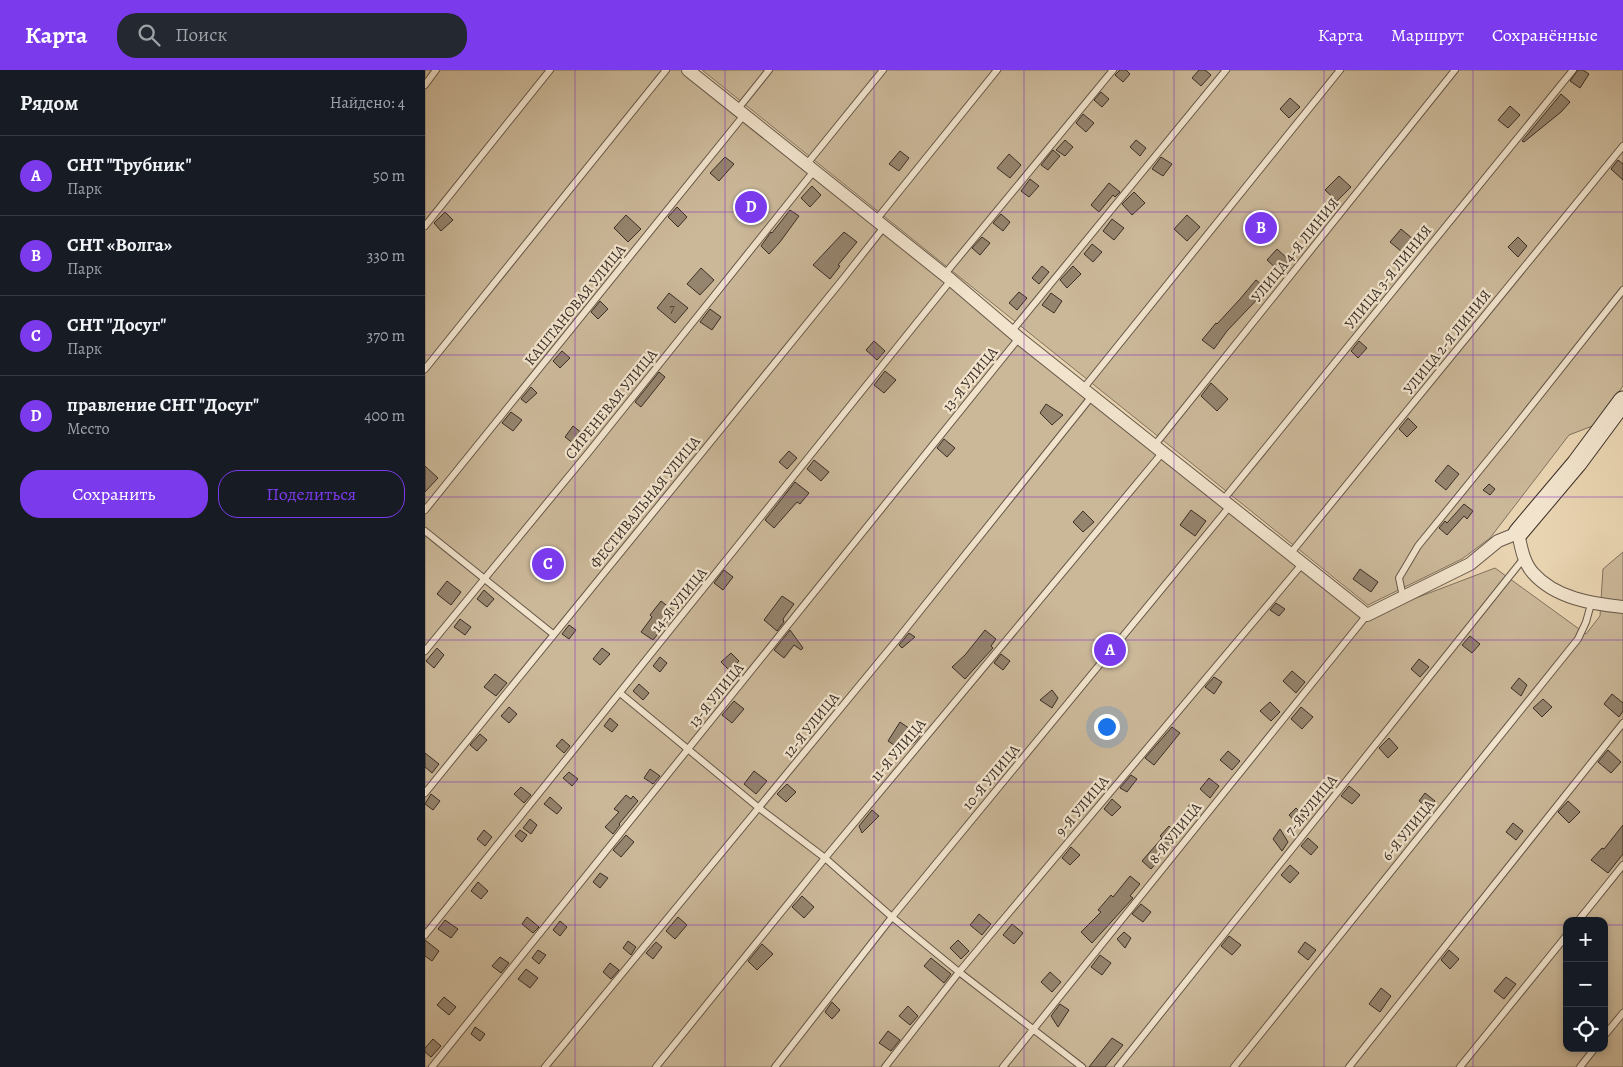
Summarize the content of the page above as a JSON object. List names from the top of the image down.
{
  "streets": {
    "lane": [
      "УЛИЦА 4-Я ЛИНИЯ",
      "УЛИЦА 3-Я ЛИНИЯ",
      "КАШТАНОВАЯ УЛИЦА",
      "УЛИЦА 2-Я ЛИНИЯ",
      "13-Я УЛИЦА",
      "СИРЕНЕВАЯ УЛИЦА",
      "ФЕСТИВАЛЬНАЯ УЛИЦА",
      "14-Я УЛИЦА",
      "12-Я УЛИЦА",
      "11-Я УЛИЦА",
      "10-Я УЛИЦА",
      "7-Я УЛИЦА",
      "9-Я УЛИЦА",
      "6-Я УЛИЦА",
      "8-Я УЛИЦА"
    ]
  },
  "crossings": [
    ["УЛИЦА 4-Я ЛИНИЯ", "11-Я УЛИЦА"],
    ["УЛИЦА 3-Я ЛИНИЯ", "10-Я УЛИЦА"]
  ],
  "house_numbers": ["7"],
  "page": {
    "header": "Карта",
    "search": "Поиск",
    "nav": ["Карта", "Маршрут", "Сохранённые"],
    "heading": ["Рядом", "Найдено: 4"],
    "list": [
      {
        "mark": "A",
        "name": "СНТ \"Трубник\"",
        "note": "Парк",
        "value": "50 m"
      },
      {
        "mark": "B",
        "name": "СНТ «Волга»",
        "note": "Парк",
        "value": "330 m"
      },
      {
        "mark": "C",
        "name": "СНТ \"Досуг\"",
        "note": "Парк",
        "value": "370 m"
      },
      {
        "mark": "D",
        "name": "правление СНТ \"Досуг\"",
        "note": "Место",
        "value": "400 m"
      }
    ],
    "pins": [
      "D",
      "B",
      "C",
      "A"
    ],
    "buttons": ["Сохранить", "Поделиться"],
    "map_buttons": ["+", "−"]
  }
}
